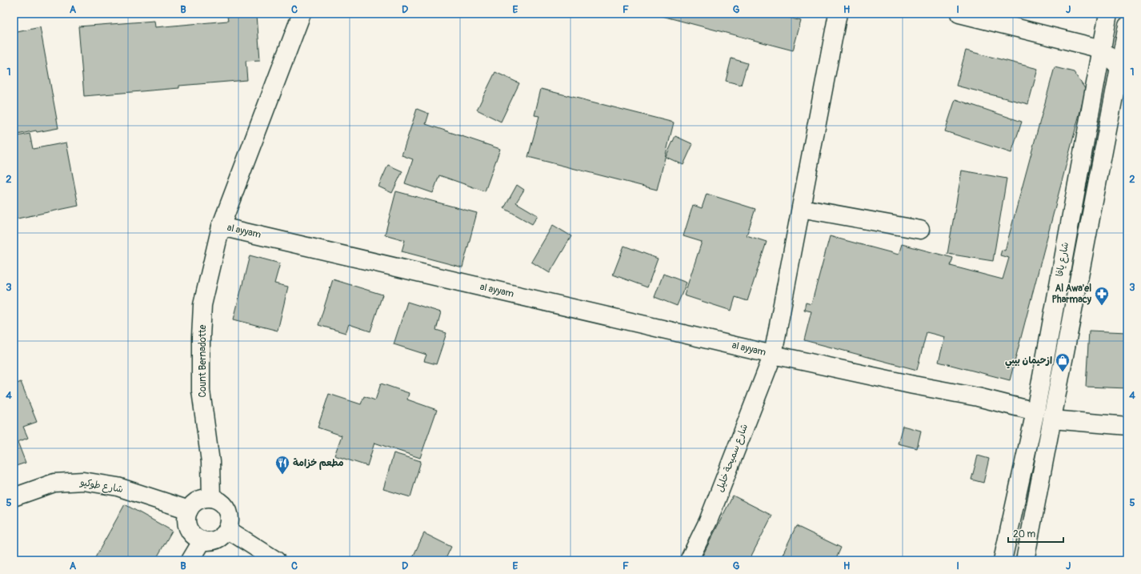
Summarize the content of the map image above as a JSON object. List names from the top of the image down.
{
  "streets": {
    "street": [
      "al ayyam",
      "شارع يافا",
      "Count Bernadotte",
      "شارع سميحة خليل",
      "شارع طوكيو"
    ]
  },
  "crossings": [
    ["al ayyam", "شارع يافا"],
    ["al ayyam", "Count Bernadotte"],
    ["al ayyam", "شارع سميحة خليل"],
    ["Count Bernadotte", "شارع طوكيو"]
  ],
  "places": {
    "pharmacy": ["Al Awa'el Pharmacy"],
    "shop": ["ازحيمان بيبي"],
    "restaurant": ["مطعم خزامة"]
  },
  "scale_bar": "20 m",
  "grid": {
    "columns": [
      "A",
      "B",
      "C",
      "D",
      "E",
      "F",
      "G",
      "H",
      "I",
      "J"
    ],
    "rows": [
      "1",
      "2",
      "3",
      "4",
      "5"
    ]
  }
}
